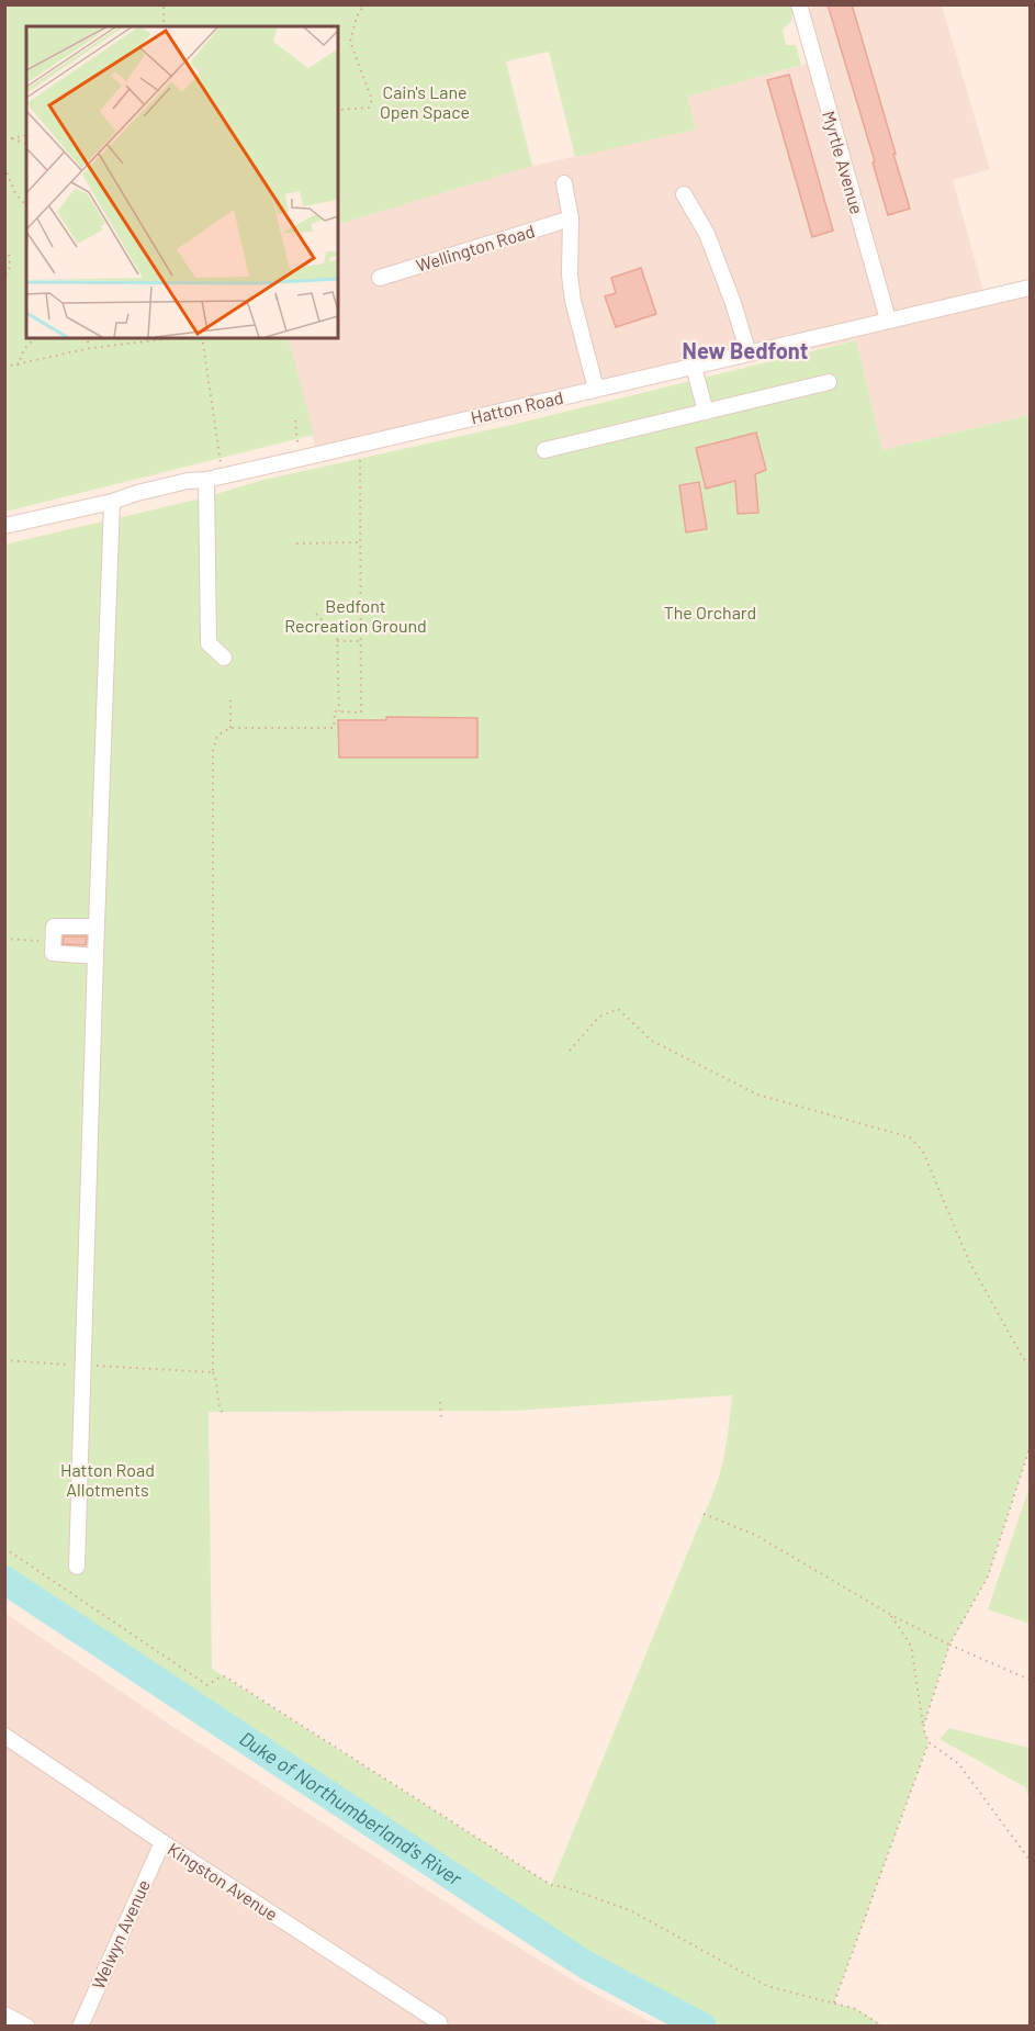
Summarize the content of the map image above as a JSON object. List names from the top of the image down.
{
  "streets": {
    "street": [
      "Myrtle Avenue",
      "Wellington Road",
      "Hatton Road",
      "Kingston Avenue",
      "Welwyn Avenue"
    ]
  },
  "crossings": [
    ["Myrtle Avenue", "Hatton Road"],
    ["Kingston Avenue", "Welwyn Avenue"]
  ],
  "districts": ["New Bedfont"],
  "water": ["Duke of Northumberland's River"],
  "parks": [
    "Cain's Lane Open Space",
    "Bedfont Recreation Ground",
    "The Orchard",
    "Hatton Road Allotments"
  ]
}
